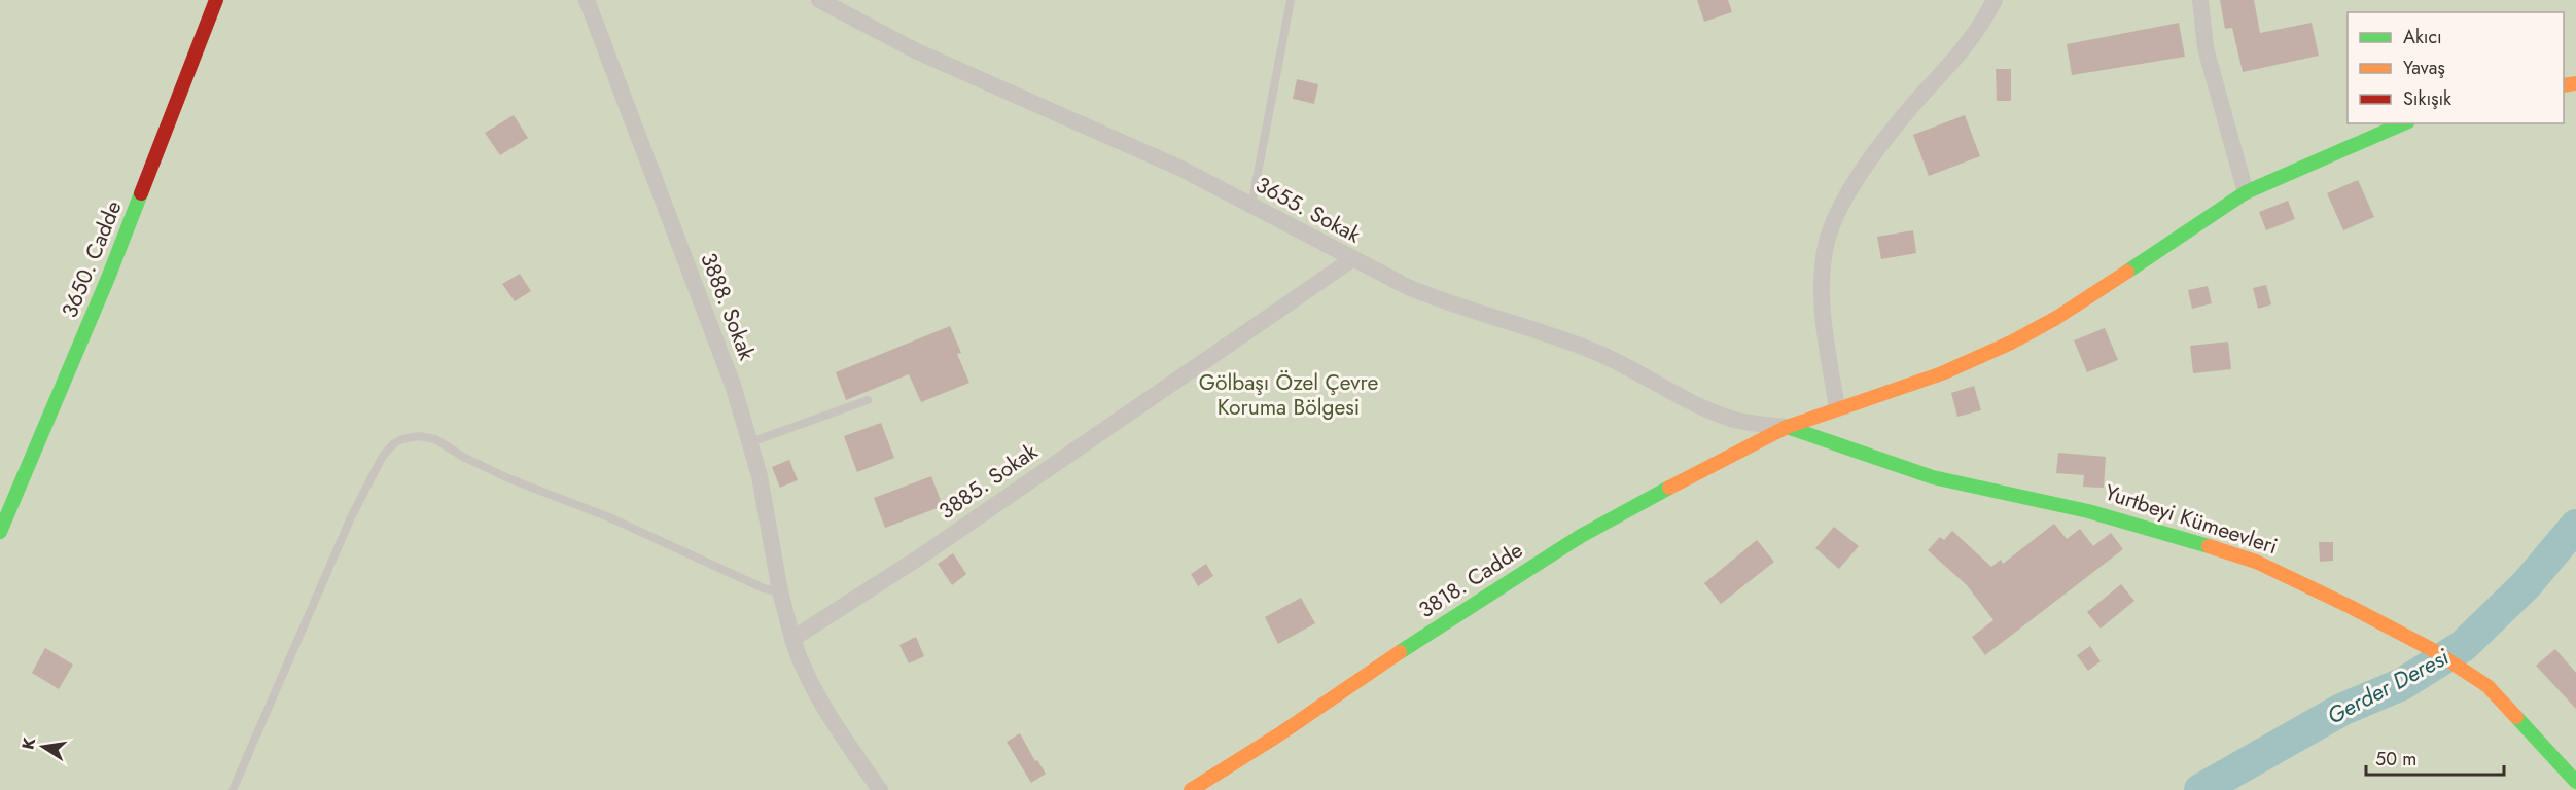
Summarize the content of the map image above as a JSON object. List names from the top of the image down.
{
  "streets": {
    "street": [
      "3655. Sokak",
      "3650. Cadde",
      "3888. Sokak",
      "3885. Sokak",
      "Yurtbeyi Kümeevleri",
      "3818. Cadde"
    ]
  },
  "crossings": [
    ["3655. Sokak", "3885. Sokak"],
    ["3655. Sokak", "Yurtbeyi Kümeevleri"],
    ["3655. Sokak", "3818. Cadde"],
    ["3888. Sokak", "3885. Sokak"],
    ["Yurtbeyi Kümeevleri", "3818. Cadde"]
  ],
  "water": ["Gerder Deresi"],
  "parks": ["Gölbaşı Özel Çevre Koruma Bölgesi"],
  "legend": ["Akıcı", "Yavaş", "Sıkışık"],
  "scale_bar": "50 m",
  "north": "left"
}
